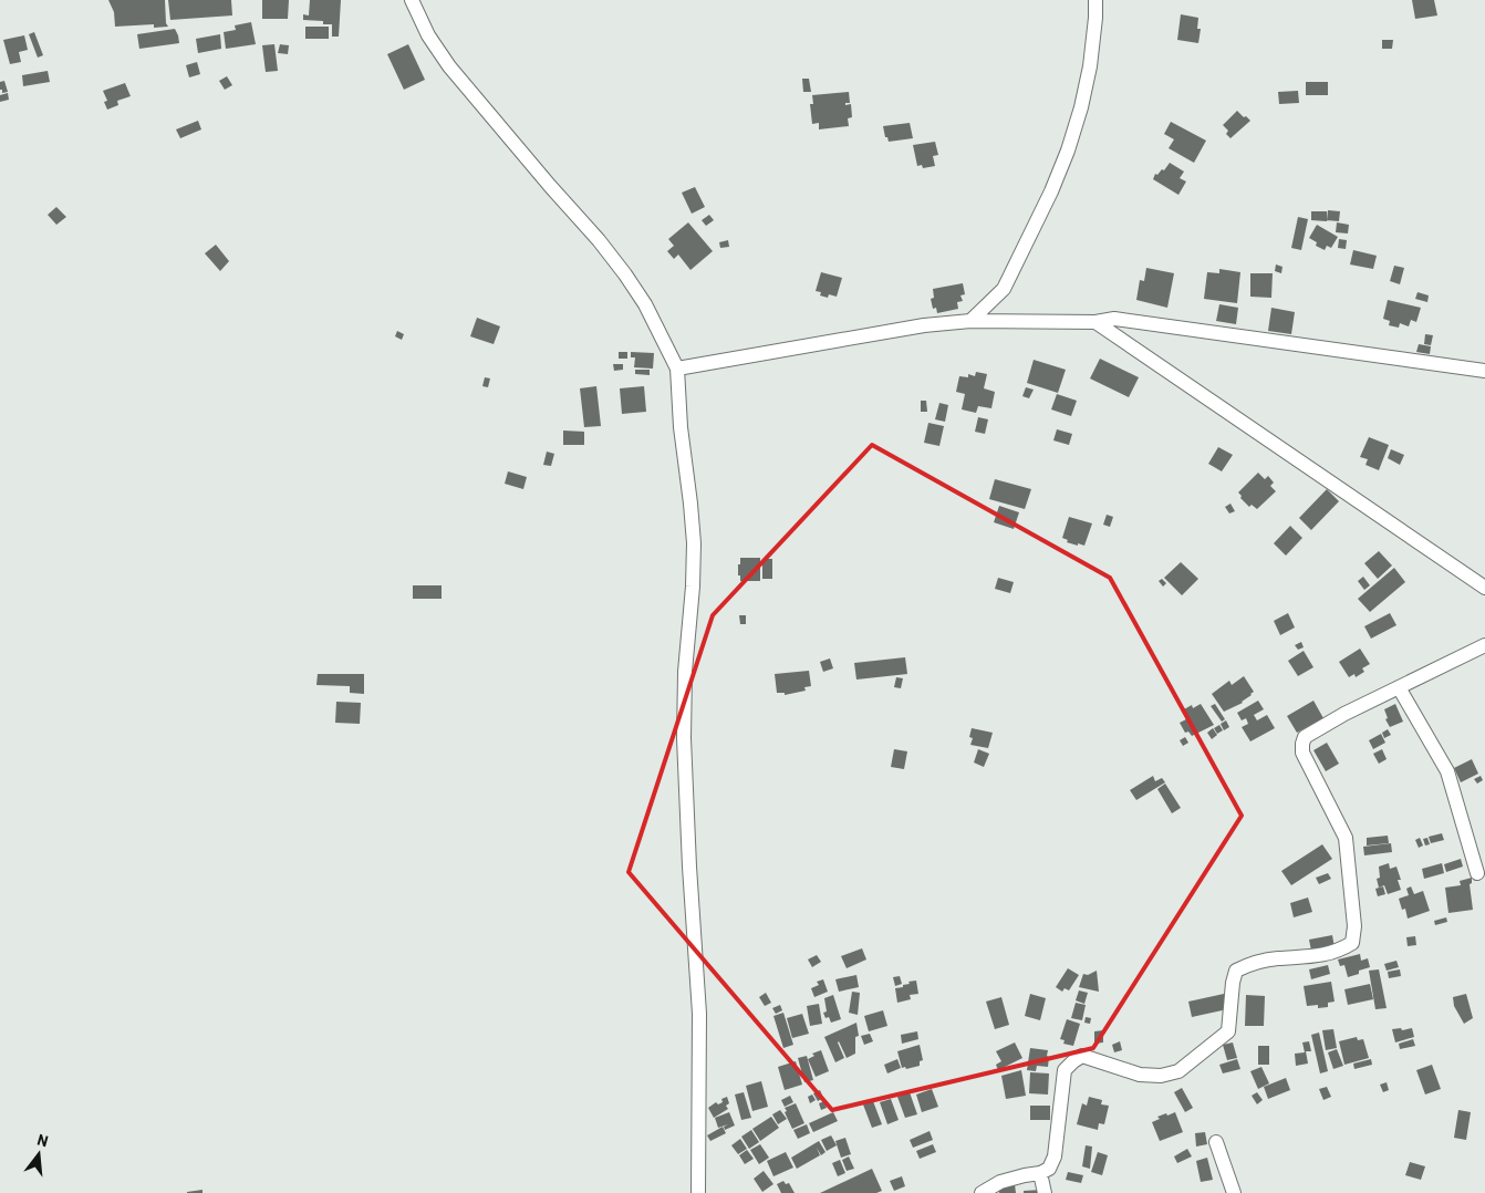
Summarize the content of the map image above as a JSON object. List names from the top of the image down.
{
  "north": "top"
}
